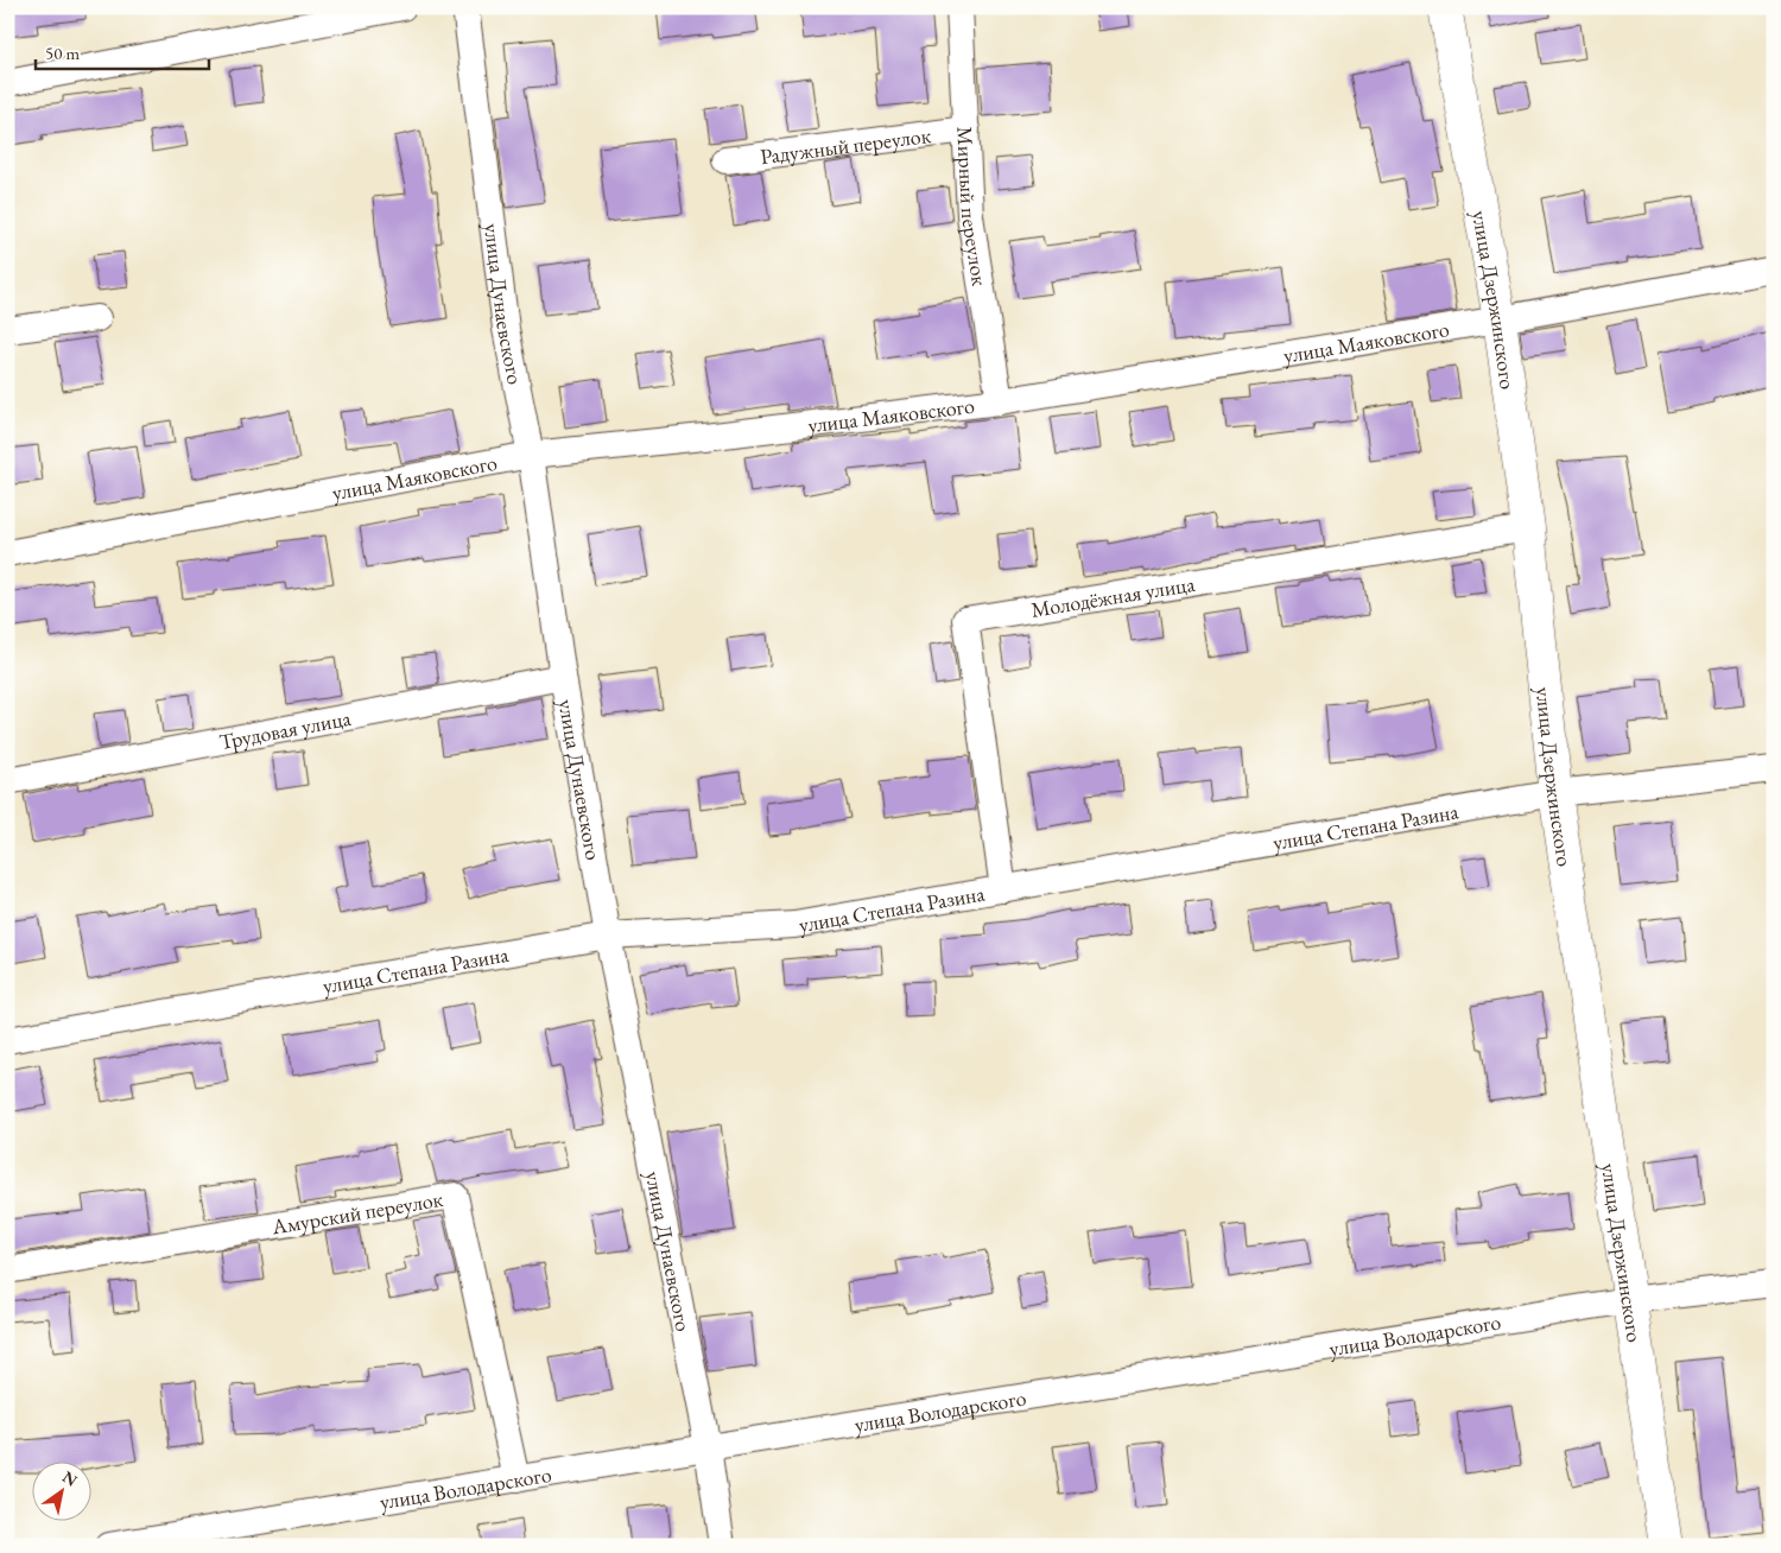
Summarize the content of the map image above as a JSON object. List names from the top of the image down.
{
  "streets": {
    "street": [
      "Радужный переулок",
      "Мирный переулок",
      "улица Дзержинского",
      "улица Дунаевского",
      "улица Маяковского",
      "Молодёжная улица",
      "Трудовая улица",
      "улица Степана Разина",
      "Амурский переулок",
      "улица Володарского"
    ]
  },
  "crossings": [
    ["Радужный переулок", "Мирный переулок"],
    ["Мирный переулок", "улица Маяковского"],
    ["улица Дзержинского", "улица Маяковского"],
    ["улица Дзержинского", "Молодёжная улица"],
    ["улица Дзержинского", "улица Степана Разина"],
    ["улица Дзержинского", "улица Володарского"],
    ["улица Дунаевского", "улица Маяковского"],
    ["улица Дунаевского", "Трудовая улица"],
    ["улица Дунаевского", "улица Степана Разина"],
    ["улица Дунаевского", "улица Володарского"],
    ["Молодёжная улица", "улица Степана Разина"],
    ["Амурский переулок", "улица Володарского"]
  ],
  "scale_bar": "50 m",
  "north": "top right"
}
